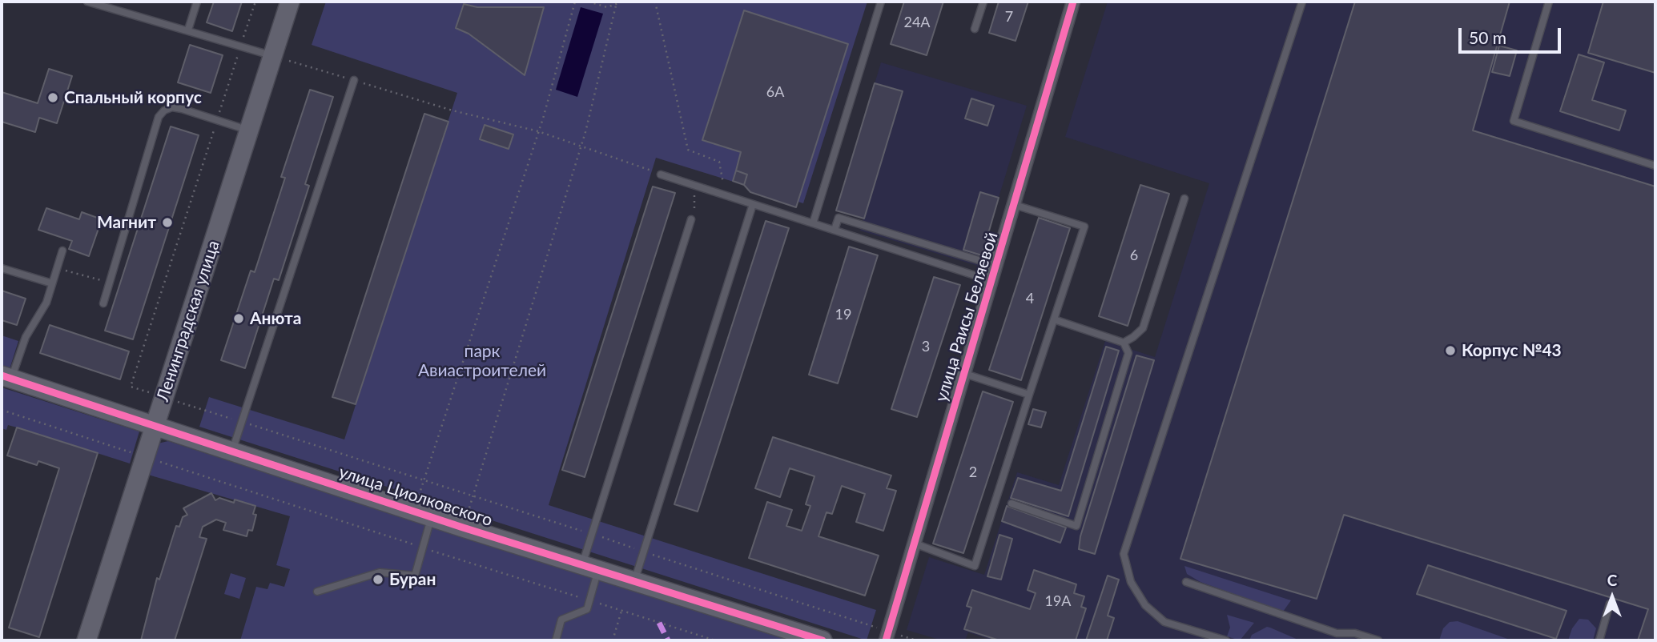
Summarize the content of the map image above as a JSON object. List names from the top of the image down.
{
  "streets": {
    "street": ["улица Раисы Беляевой", "Ленинградская улица", "улица Циолковского"]
  },
  "crossings": [
    ["Ленинградская улица", "улица Циолковского"]
  ],
  "parks": ["парк Авиастроителей"],
  "places": [
    "Спальный корпус",
    "Магнит",
    "Анюта",
    "Корпус №43",
    "Буран"
  ],
  "house_numbers": [
    "7",
    "24А",
    "6А",
    "6",
    "4",
    "19",
    "3",
    "2",
    "19А"
  ],
  "scale_bar": "50 m",
  "north": "top"
}
